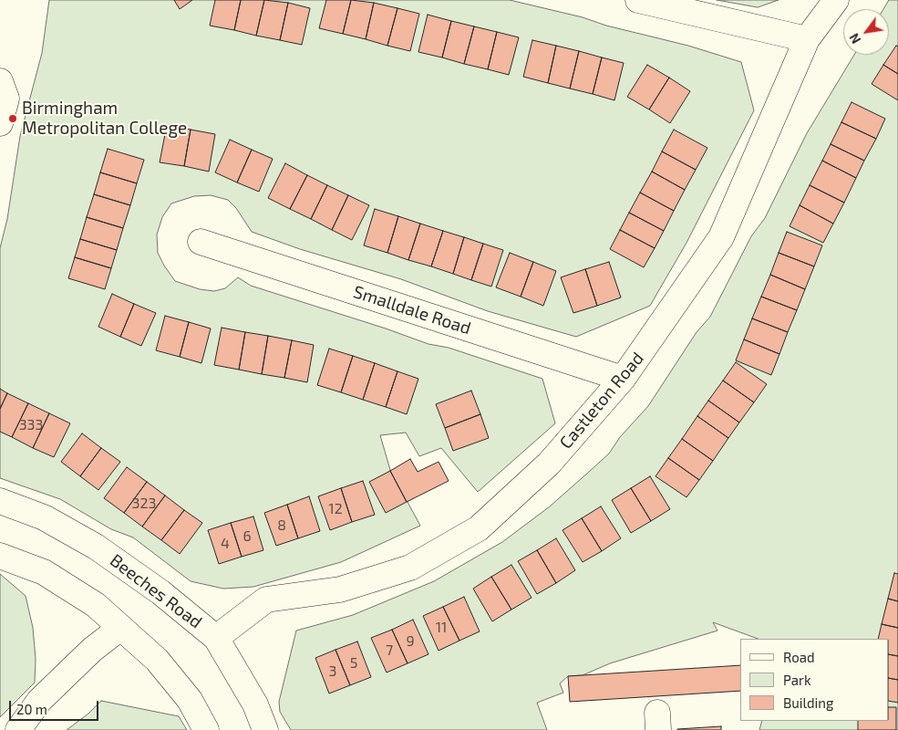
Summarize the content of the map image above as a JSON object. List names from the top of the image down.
{
  "streets": {
    "street": ["Smalldale Road", "Castleton Road", "Beeches Road"]
  },
  "crossings": [
    ["Smalldale Road", "Castleton Road"],
    ["Castleton Road", "Beeches Road"]
  ],
  "places": ["Birmingham Metropolitan College"],
  "house_numbers": [
    "333",
    "323",
    "12",
    "8",
    "6",
    "4",
    "11",
    "9",
    "7",
    "5",
    "3"
  ],
  "legend": ["Road", "Park", "Building"],
  "scale_bar": "20 m",
  "north": "bottom left"
}
